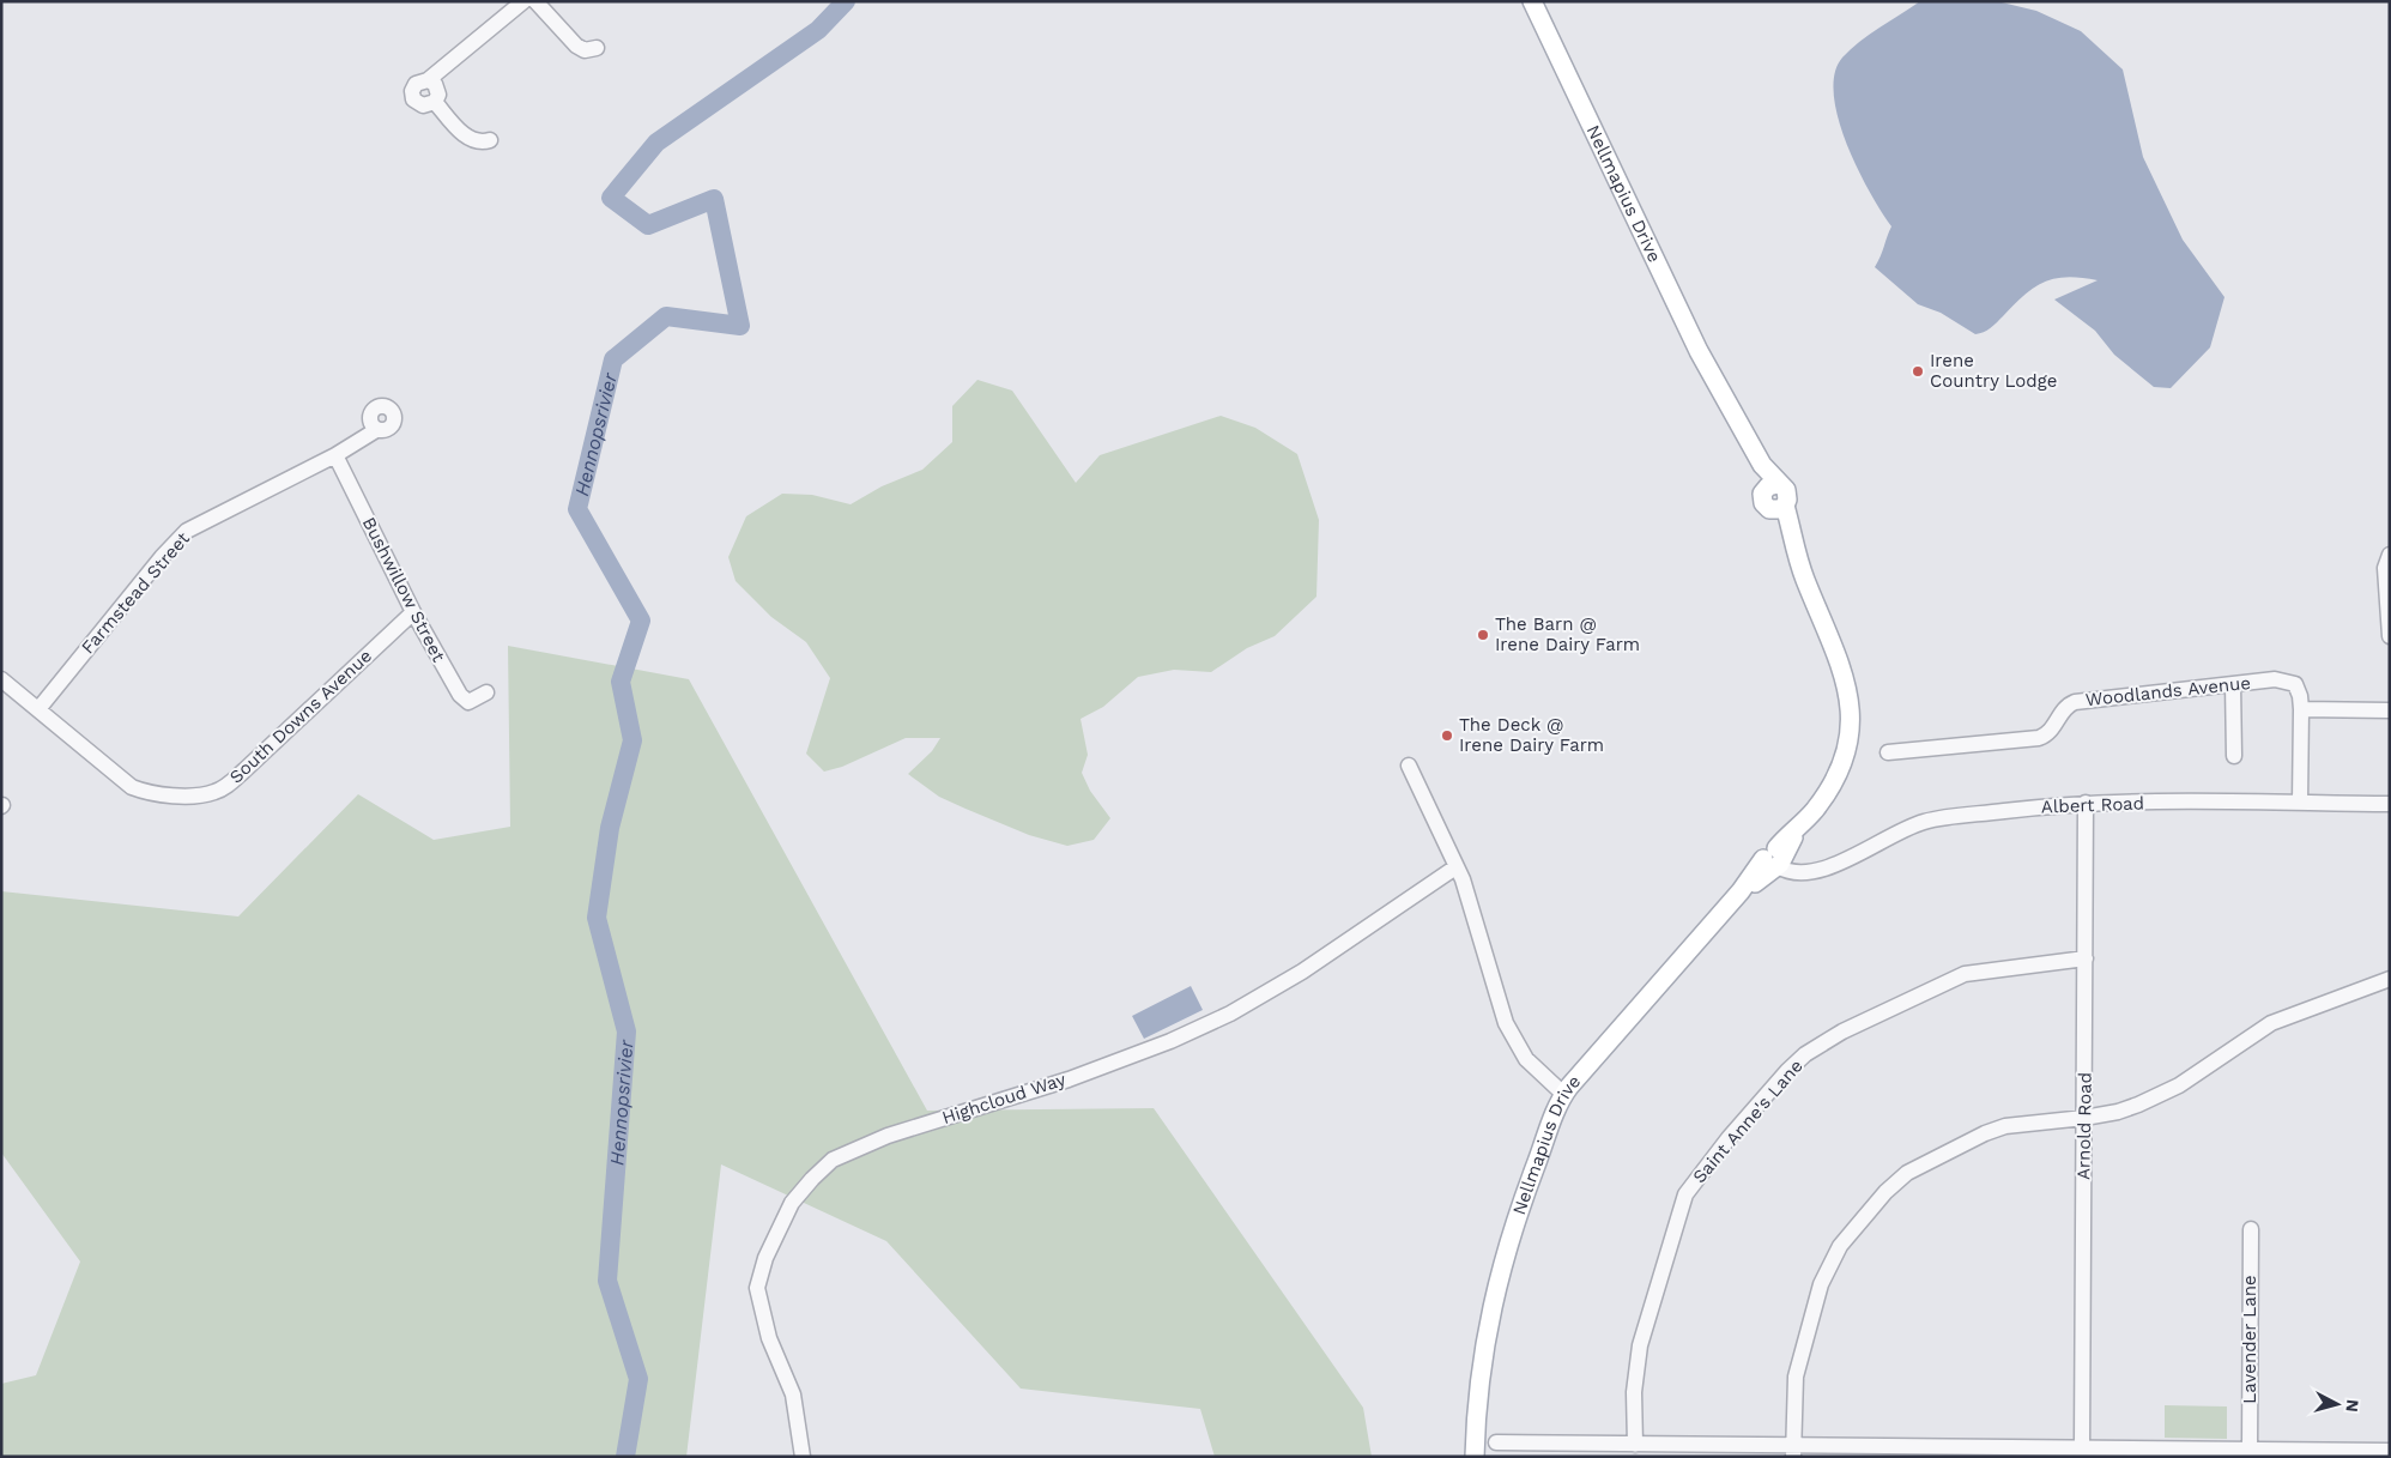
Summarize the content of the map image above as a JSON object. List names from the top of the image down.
{
  "streets": {
    "main road": ["Nellmapius Drive"],
    "street": [
      "Bushwillow Street",
      "Farmstead Street",
      "Woodlands Avenue",
      "South Downs Avenue",
      "Albert Road",
      "Highcloud Way",
      "Saint Anne's Lane",
      "Arnold Road",
      "Lavender Lane"
    ]
  },
  "crossings": [
    ["Nellmapius Drive", "Albert Road"],
    ["Bushwillow Street", "Farmstead Street"],
    ["Bushwillow Street", "South Downs Avenue"],
    ["Farmstead Street", "South Downs Avenue"],
    ["Woodlands Avenue", "Albert Road"],
    ["Albert Road", "Arnold Road"],
    ["Saint Anne's Lane", "Arnold Road"]
  ],
  "water": ["Hennopsrivier"],
  "places": ["Irene Country Lodge", "The Barn @ Irene Dairy Farm", "The Deck @ Irene Dairy Farm"],
  "north": "right"
}
